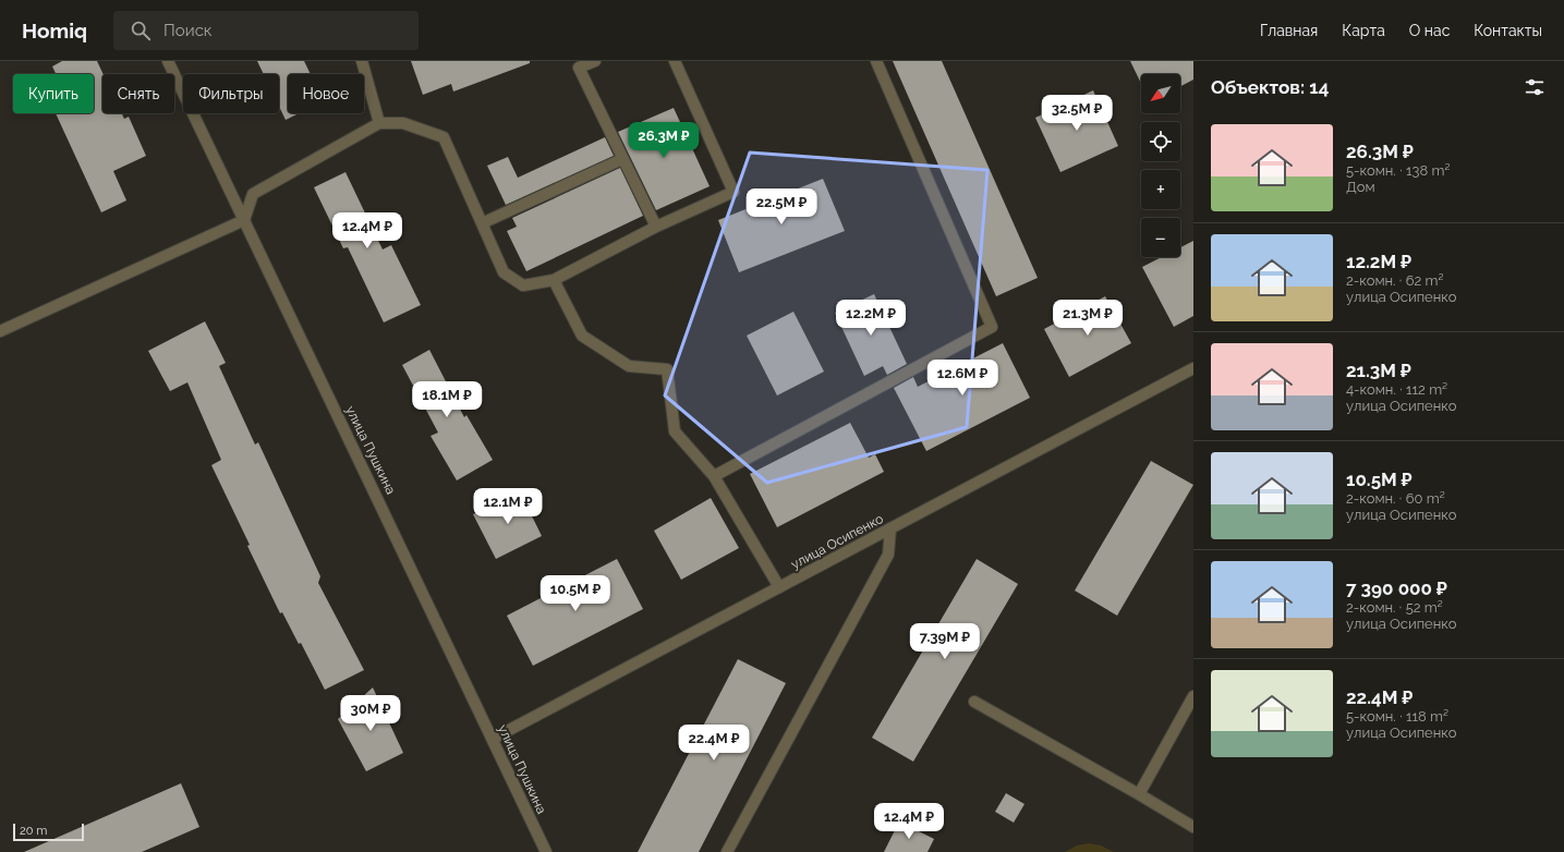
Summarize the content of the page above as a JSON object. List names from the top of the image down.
{
  "streets": {
    "street": ["улица Пушкина", "улица Осипенко"]
  },
  "crossings": [
    ["улица Пушкина", "улица Осипенко"]
  ],
  "scale_bar": "20 m",
  "north": "bottom left",
  "page": {
    "header": "Homiq",
    "search": "Поиск",
    "nav": [
      "Главная",
      "Карта",
      "О нас",
      "Контакты"
    ],
    "heading": "Объектов: 14",
    "map_buttons": ["+", "−"],
    "chip": [
      "Купить",
      "Снять",
      "Фильтры",
      "Новое"
    ],
    "price": [
      "32.5M ₽",
      "26.3M ₽",
      "22.5M ₽",
      "12.4M ₽",
      "12.2M ₽",
      "21.3M ₽",
      "12.6M ₽",
      "18.1M ₽",
      "12.1M ₽",
      "10.5M ₽",
      "7.39M ₽",
      "30M ₽",
      "22.4M ₽",
      "12.4M ₽"
    ],
    "list": [
      {
        "name": "26.3M ₽",
        "note": "5-комн. · 138 m² · Дом"
      },
      {
        "name": "12.2M ₽",
        "note": "2-комн. · 62 m² · улица Осипенко"
      },
      {
        "name": "21.3M ₽",
        "note": "4-комн. · 112 m² · улица Осипенко"
      },
      {
        "name": "10.5M ₽",
        "note": "2-комн. · 60 m² · улица Осипенко"
      },
      {
        "name": "7 390 000 ₽",
        "note": "2-комн. · 52 m² · улица Осипенко"
      },
      {
        "name": "22.4M ₽",
        "note": "5-комн. · 118 m² · улица Осипенко"
      }
    ],
    "scale": "20 m"
  }
}
